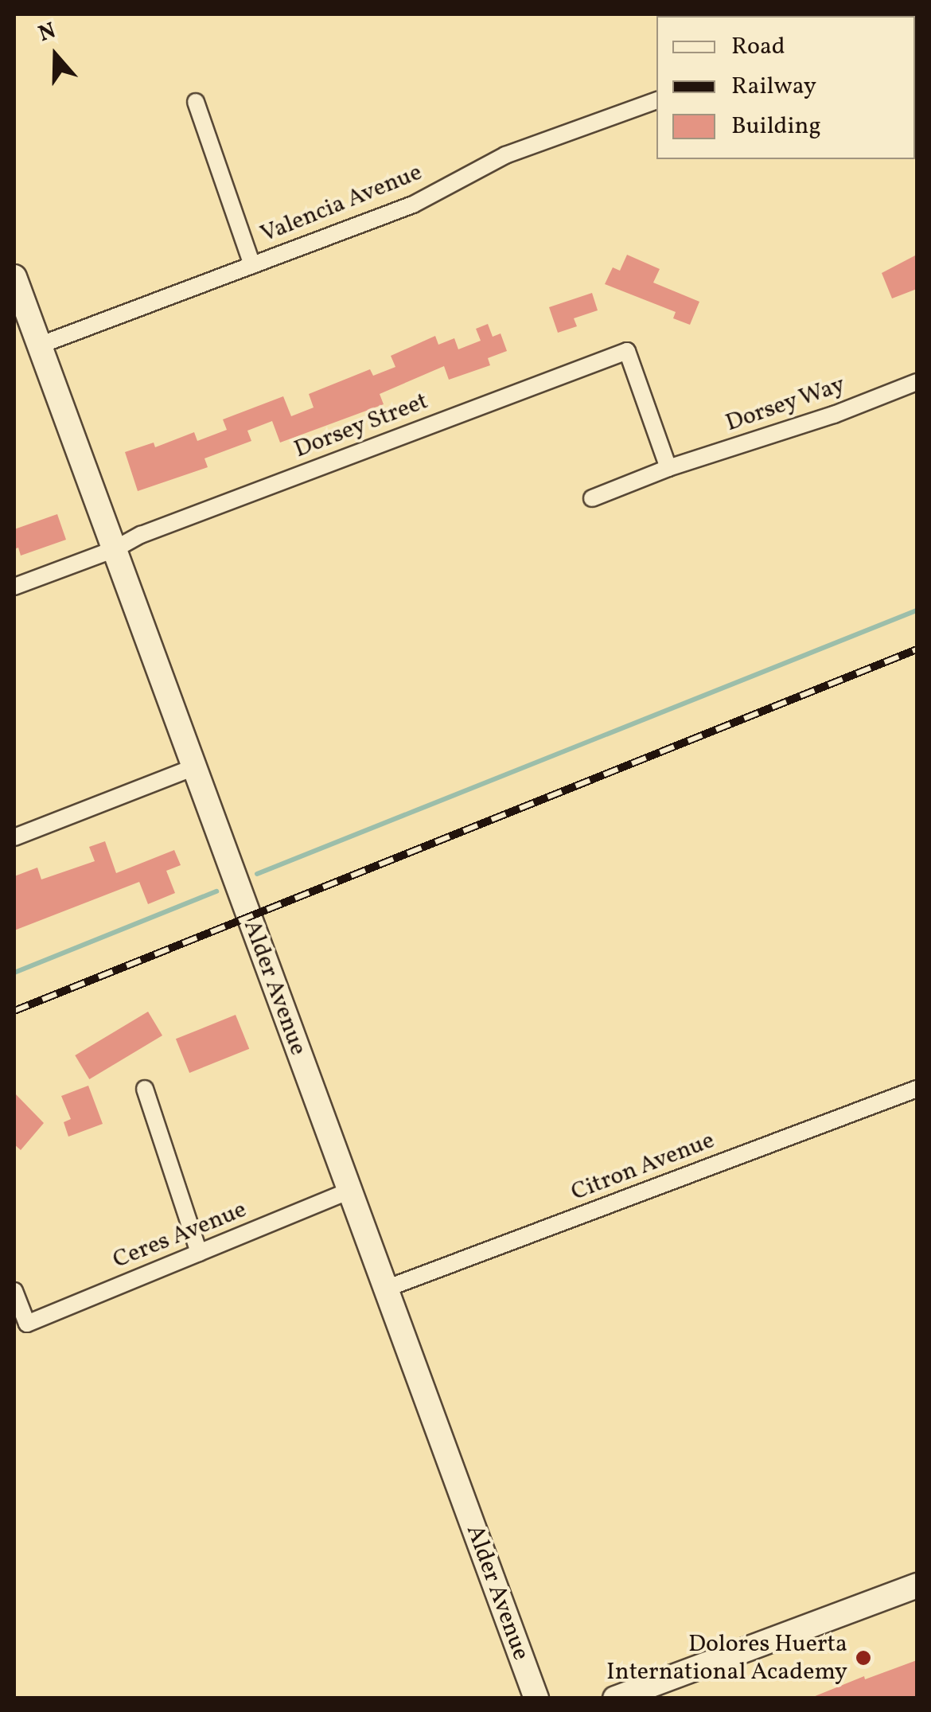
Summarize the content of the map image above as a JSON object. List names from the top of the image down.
{
  "streets": {
    "main road": ["Alder Avenue"],
    "street": [
      "Valencia Avenue",
      "Dorsey Way",
      "Dorsey Street",
      "Citron Avenue",
      "Ceres Avenue"
    ]
  },
  "crossings": [
    ["Valencia Avenue", "Alder Avenue"],
    ["Dorsey Way", "Dorsey Street"],
    ["Dorsey Street", "Alder Avenue"],
    ["Alder Avenue", "Citron Avenue"],
    ["Alder Avenue", "Ceres Avenue"]
  ],
  "places": ["Dolores Huerta International Academy"],
  "legend": ["Road", "Railway", "Building"],
  "north": "top"
}
